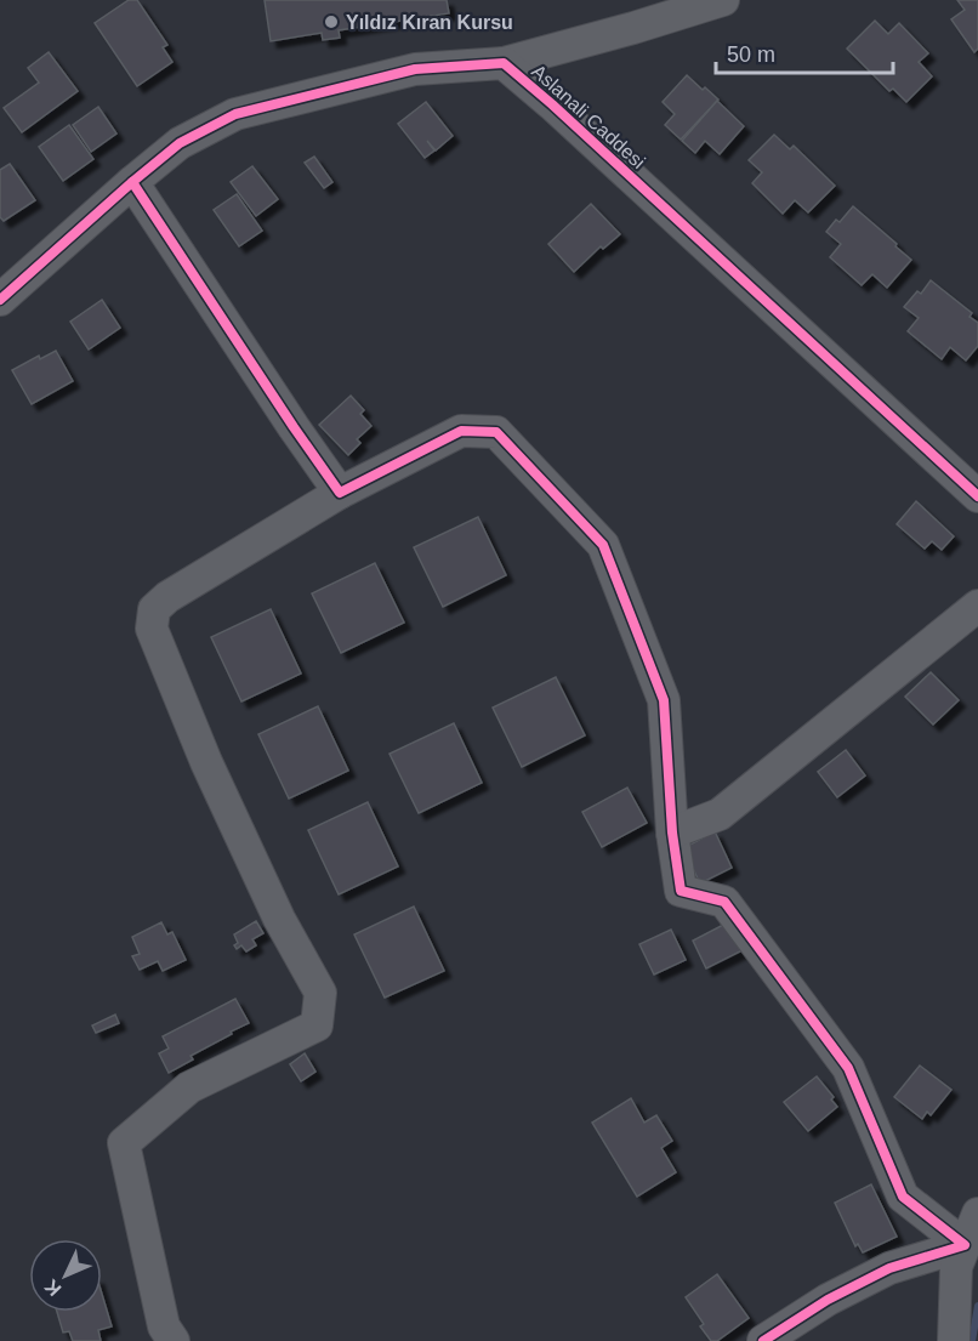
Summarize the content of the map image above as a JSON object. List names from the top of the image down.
{
  "streets": {
    "street": ["Aslanali Caddesi"]
  },
  "places": ["Yıldız Kıran Kursu"],
  "scale_bar": "50 m",
  "north": "bottom left"
}
